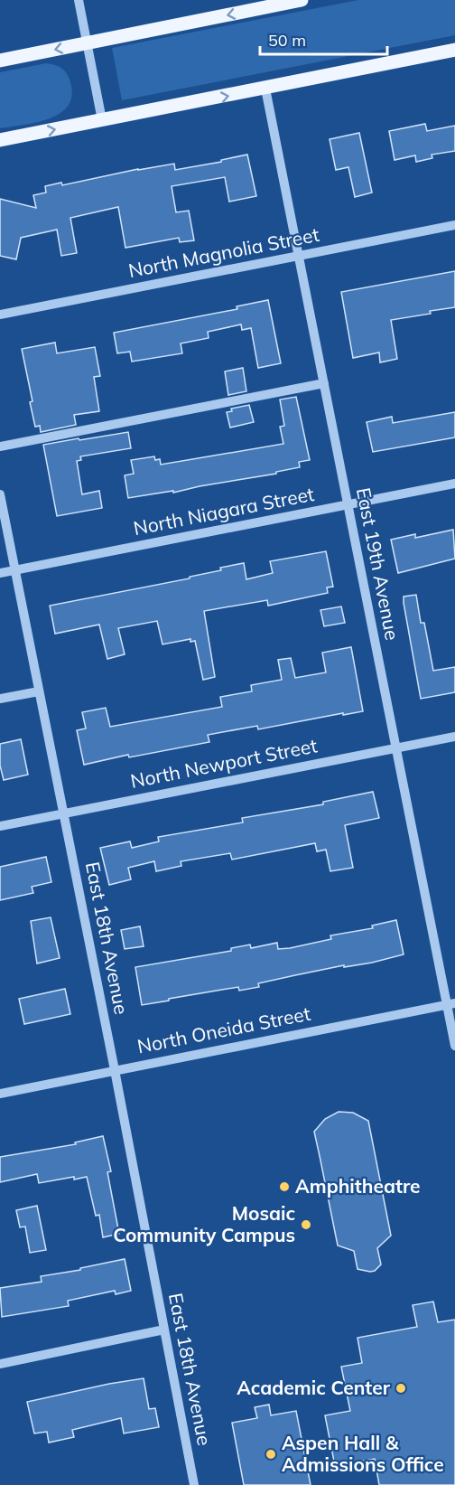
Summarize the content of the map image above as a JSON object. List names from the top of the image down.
{
  "streets": {
    "street": [
      "North Magnolia Street",
      "North Niagara Street",
      "East 19th Avenue",
      "North Newport Street",
      "East 18th Avenue",
      "North Oneida Street"
    ]
  },
  "crossings": [
    ["North Magnolia Street", "East 19th Avenue"],
    ["North Niagara Street", "East 19th Avenue"],
    ["North Niagara Street", "East 18th Avenue"],
    ["East 19th Avenue", "North Newport Street"],
    ["East 19th Avenue", "North Oneida Street"],
    ["North Newport Street", "East 18th Avenue"],
    ["East 18th Avenue", "North Oneida Street"]
  ],
  "places": [
    "Amphitheatre",
    "Mosaic Community Campus",
    "Academic Center",
    "Aspen Hall & Admissions Office"
  ],
  "scale_bar": "50 m"
}
